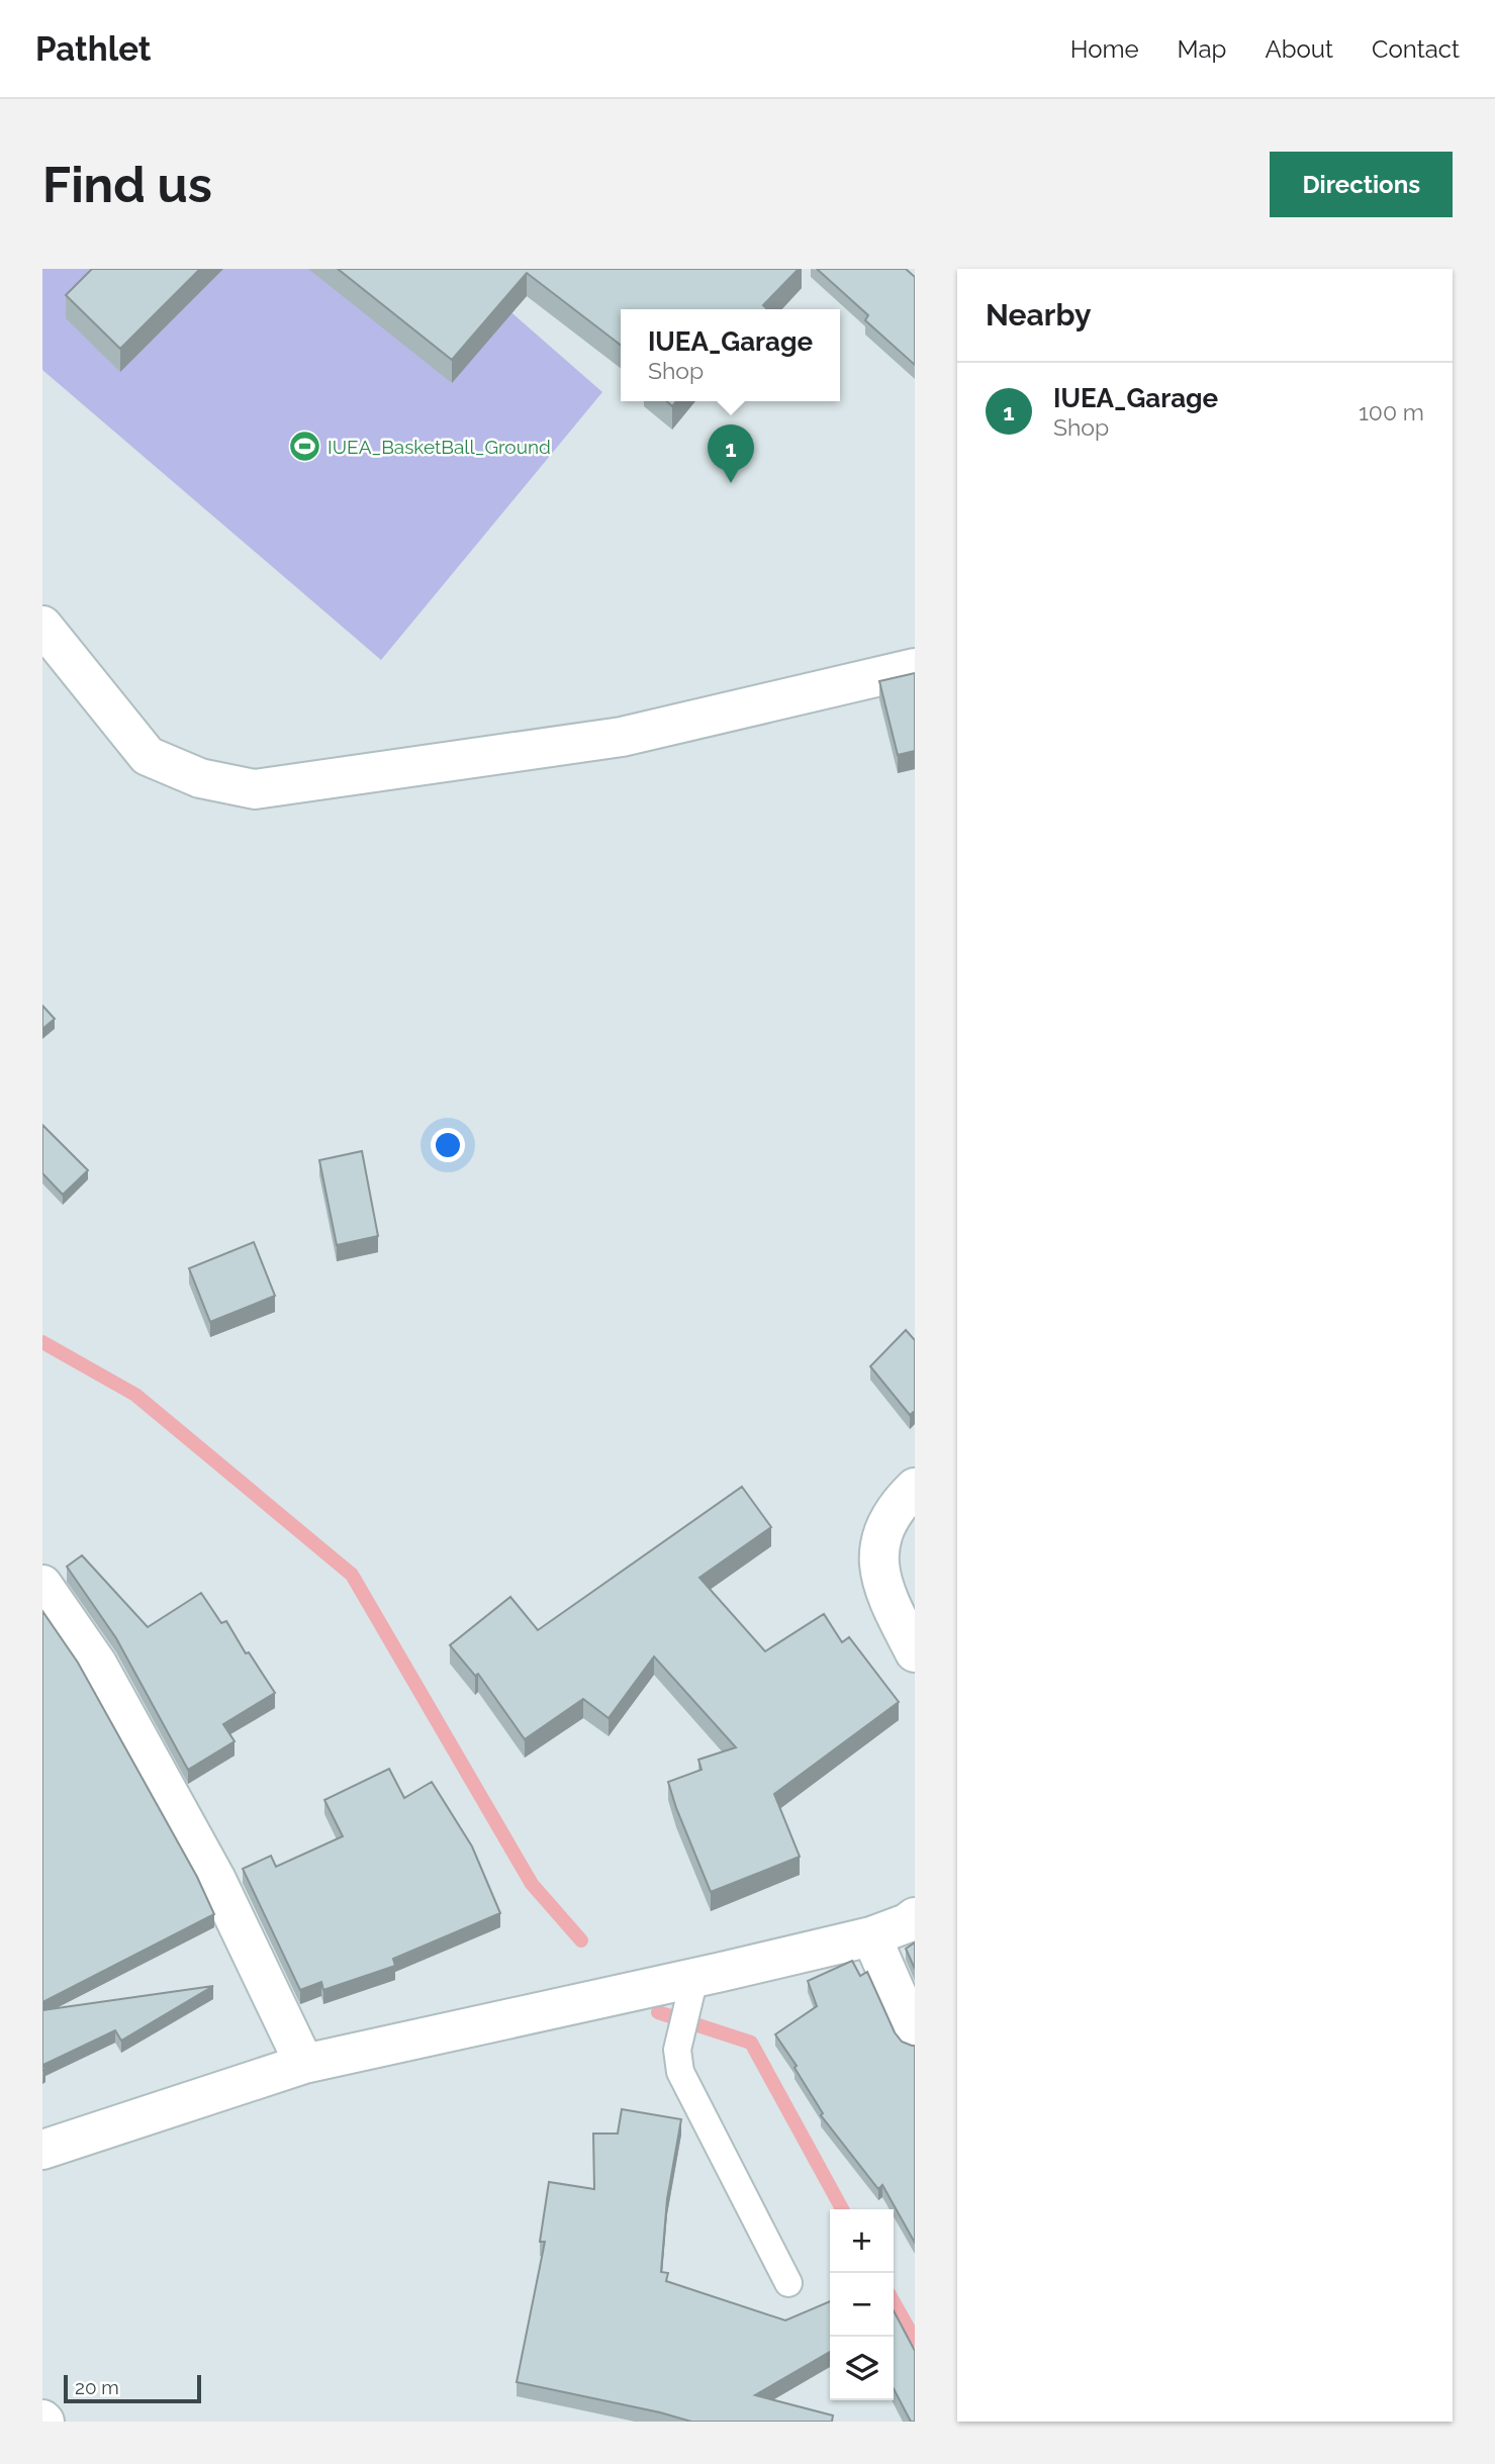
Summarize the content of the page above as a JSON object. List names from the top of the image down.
{
  "places": {
    "sports": ["IUEA_BasketBall_Ground"]
  },
  "scale_bar": "20 m",
  "page": {
    "header": "Pathlet",
    "nav": [
      "Home",
      "Map",
      "About",
      "Contact"
    ],
    "buttons": "Directions",
    "title": "Find us",
    "heading": "Nearby",
    "popup": ["IUEA_Garage", "Shop"],
    "list": [
      {
        "mark": "1",
        "name": "IUEA_Garage",
        "note": "Shop",
        "value": "100 m"
      }
    ],
    "pins": "1",
    "map_buttons": ["+", "−"],
    "scale": "20 m"
  }
}
